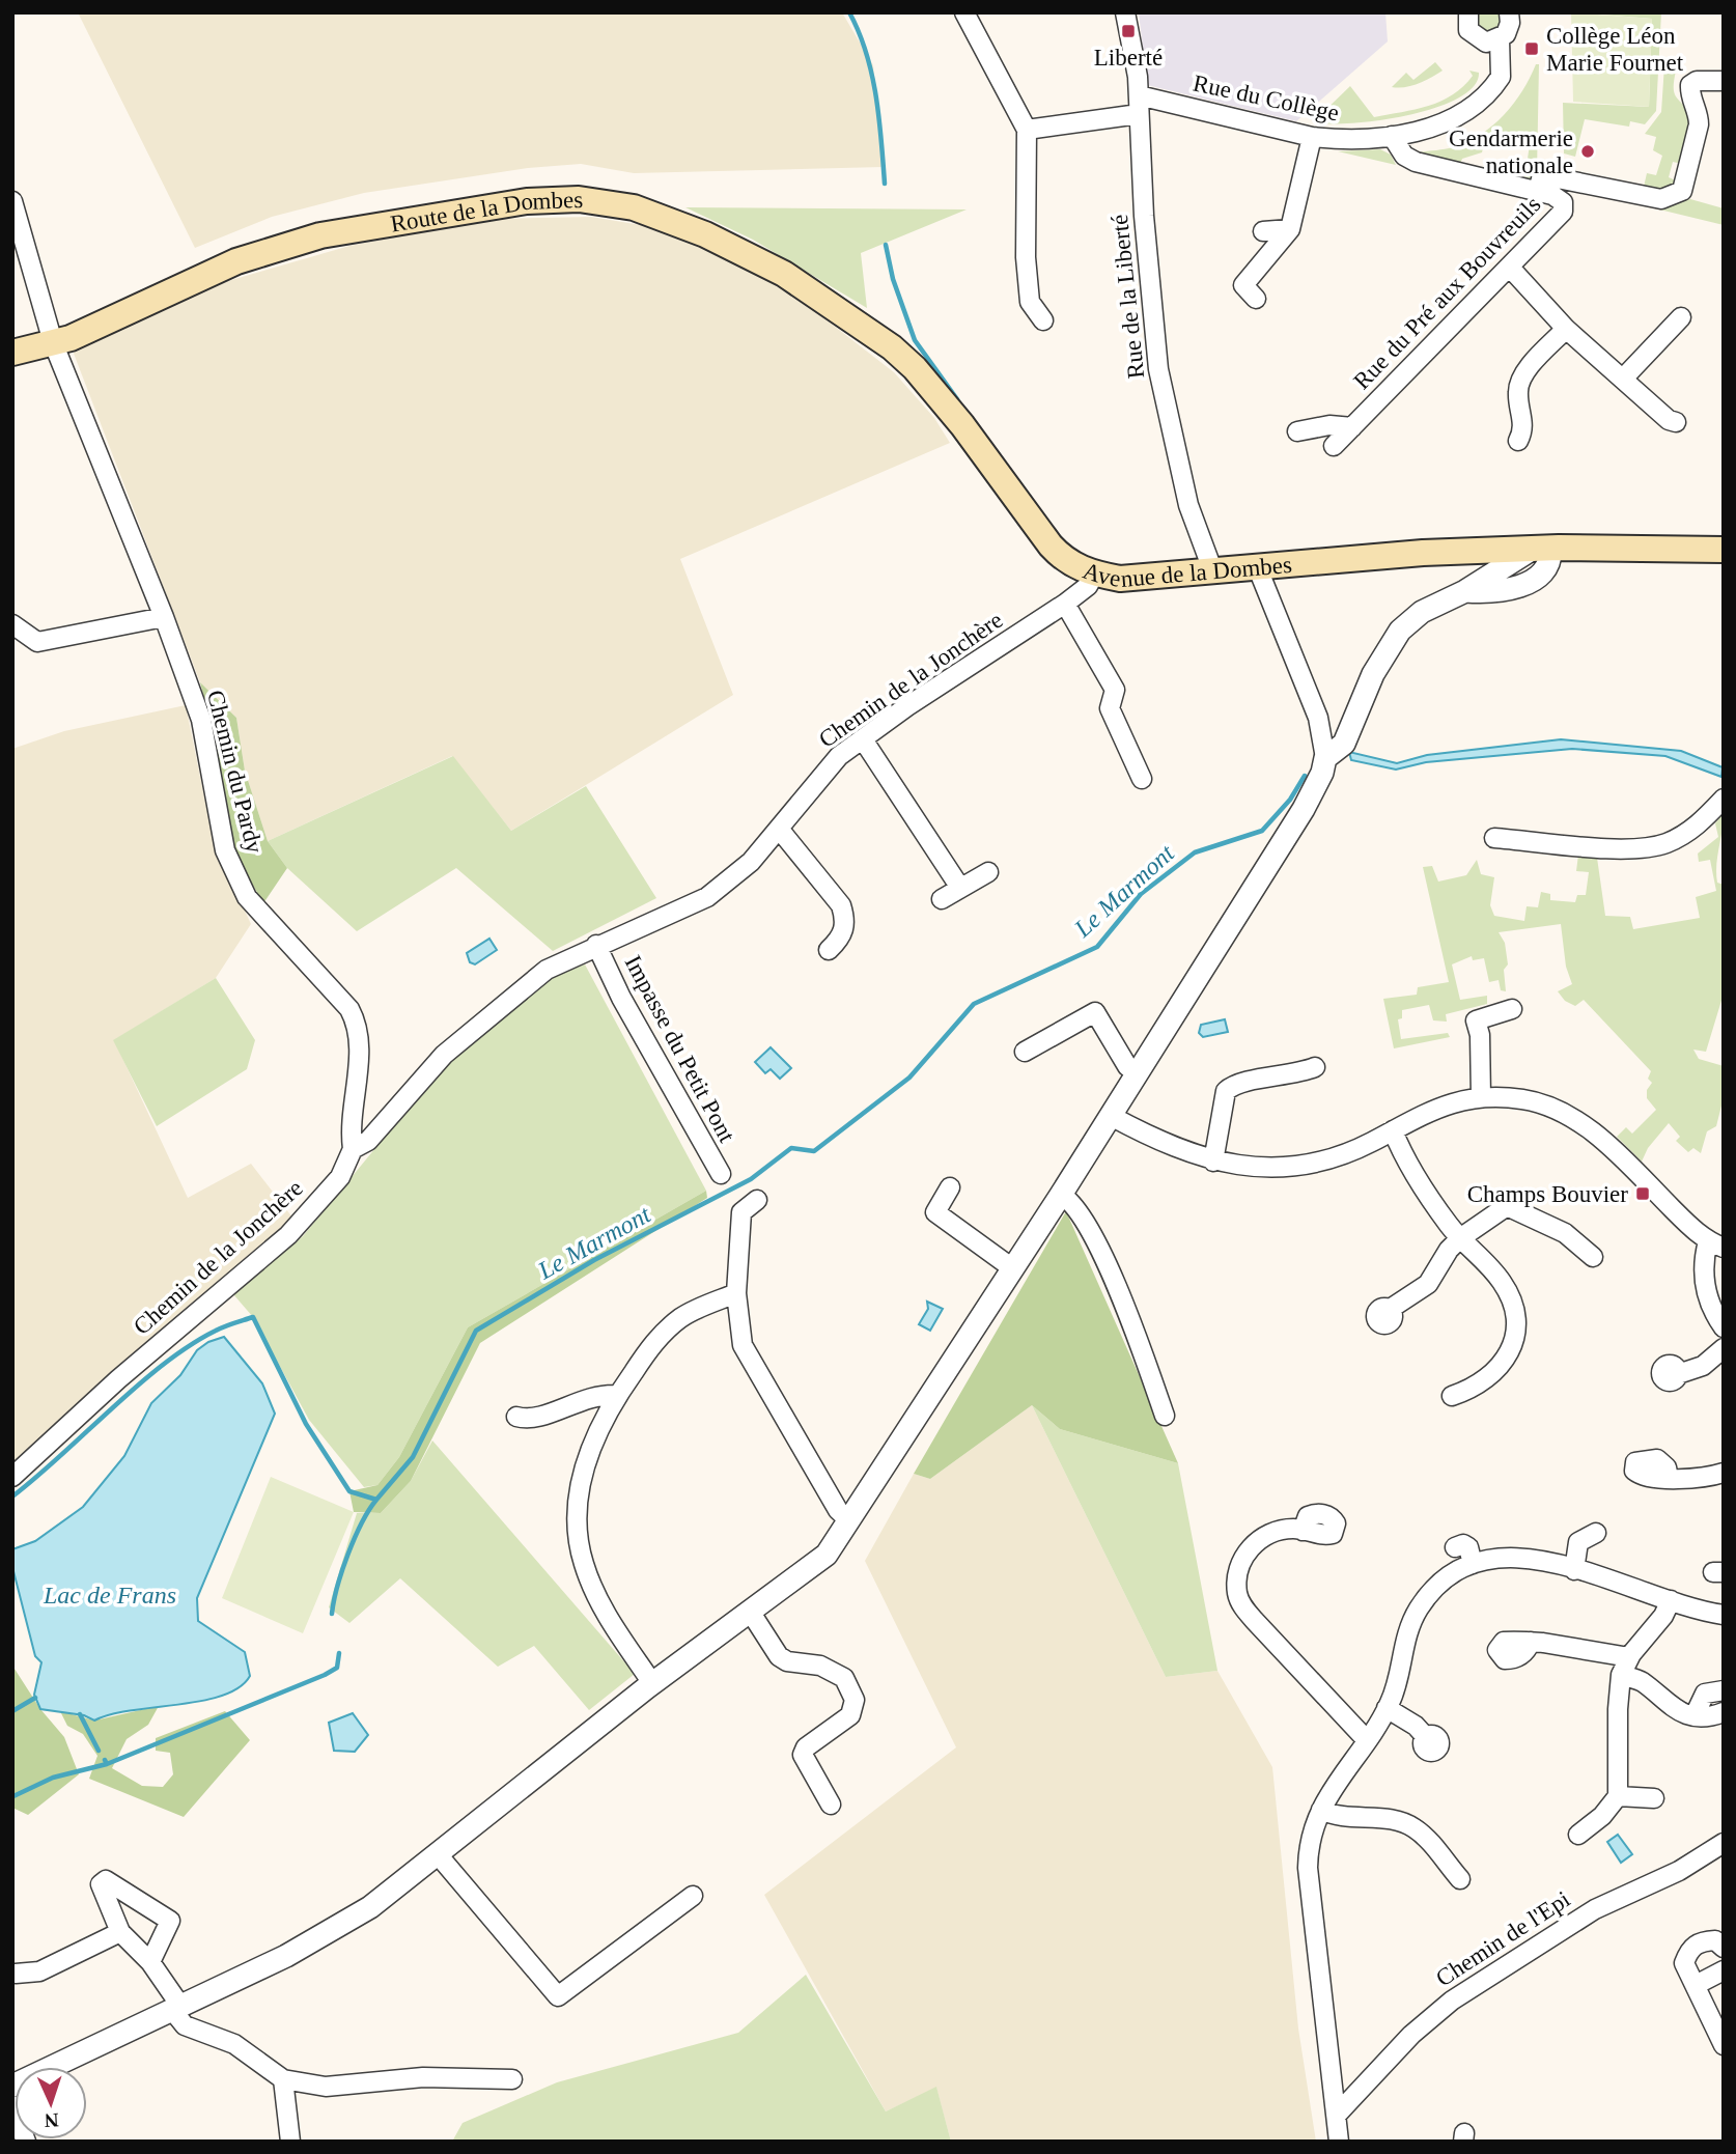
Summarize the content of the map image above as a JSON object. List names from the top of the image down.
{
  "streets": {
    "main road": ["Route de la Dombes", "Avenue de la Dombes"],
    "street": [
      "Rue du Collège",
      "Rue du Pré aux Bouvreuils",
      "Rue de la Liberté",
      "Chemin de la Jonchère",
      "Chemin du Pardy",
      "Impasse du Petit Pont",
      "Chemin de l'Epi"
    ]
  },
  "crossings": [
    ["Rue du Collège", "Rue du Pré aux Bouvreuils"],
    ["Rue du Collège", "Rue de la Liberté"],
    ["Route de la Dombes", "Avenue de la Dombes"],
    ["Route de la Dombes", "Chemin du Pardy"],
    ["Rue de la Liberté", "Avenue de la Dombes"],
    ["Avenue de la Dombes", "Chemin de la Jonchère"],
    ["Chemin de la Jonchère", "Chemin du Pardy"],
    ["Chemin de la Jonchère", "Impasse du Petit Pont"]
  ],
  "water": ["Le Marmont", "Lac de Frans"],
  "places": {
    "transit": ["Liberté", "Collège Léon Marie Fournet", "Champs Bouvier"],
    "other": ["Gendarmerie nationale"]
  },
  "north": "bottom"
}
